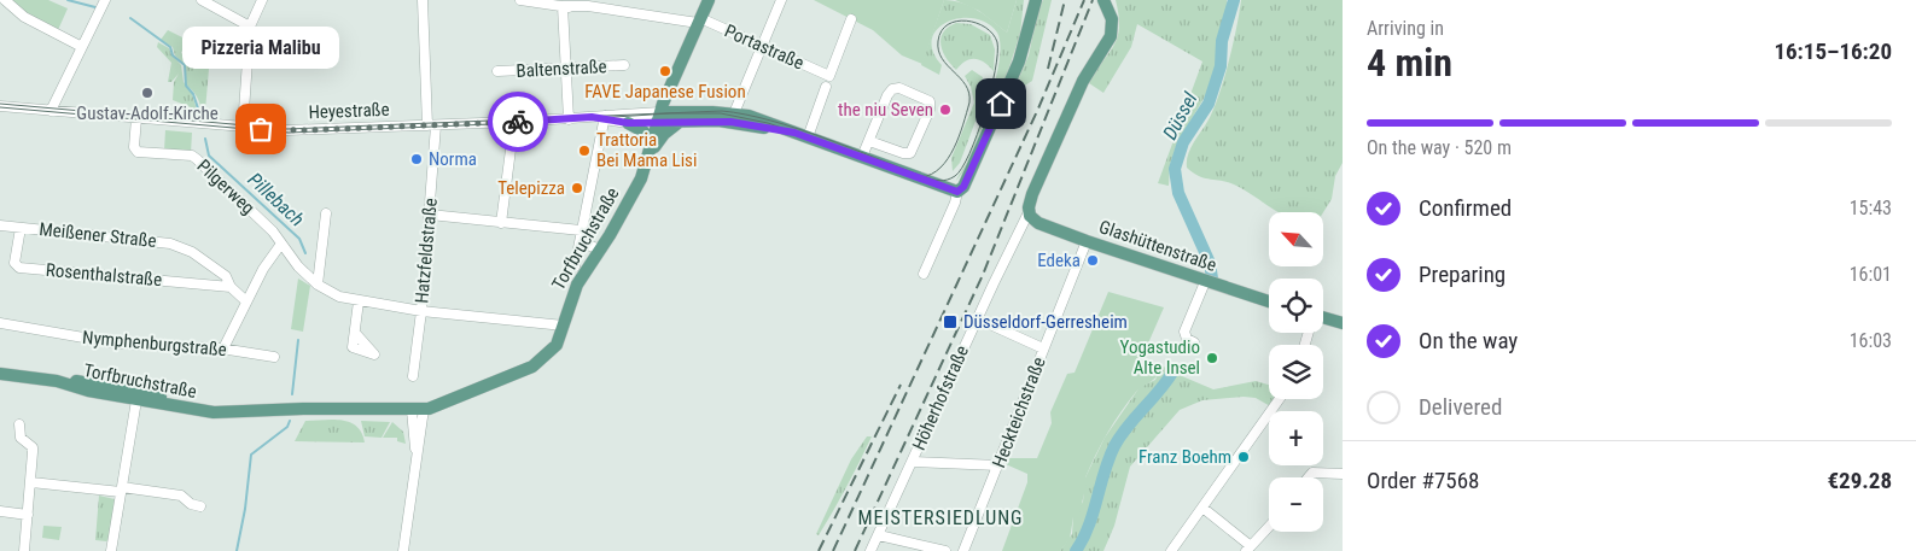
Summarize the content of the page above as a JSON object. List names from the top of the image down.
{
  "streets": {
    "main road": ["Heyestraße", "Torfbruchstraße", "Glashüttenstraße"],
    "street": [
      "Portastraße",
      "Baltenstraße",
      "Pilgerweg",
      "Meißener Straße",
      "Hatzfeldstraße",
      "Rosenthalstraße",
      "Nymphenburgstraße",
      "Höherhofstraße",
      "Heckteichstraße"
    ]
  },
  "crossings": [
    ["Portastraße", "Torfbruchstraße"],
    ["Heyestraße", "Pilgerweg"],
    ["Heyestraße", "Torfbruchstraße"],
    ["Heyestraße", "Hatzfeldstraße"],
    ["Pilgerweg", "Torfbruchstraße"],
    ["Pilgerweg", "Hatzfeldstraße"],
    ["Meißener Straße", "Rosenthalstraße"],
    ["Glashüttenstraße", "Höherhofstraße"],
    ["Glashüttenstraße", "Heckteichstraße"]
  ],
  "districts": ["MEISTERSIEDLUNG"],
  "water": ["Düssel", "Pillebach"],
  "places": {
    "other": [
      "FAVE Japanese Fusion",
      "Gustav-Adolf-Kirche",
      "the niu Seven",
      "Pizzeria Malibu",
      "Trattoria Bei Mama Lisi",
      "Norma",
      "Telepizza",
      "Edeka",
      "Yogastudio Alte Insel",
      "Franz Boehm"
    ],
    "transit": ["Düsseldorf-Gerresheim"]
  },
  "north": "top left",
  "page": {
    "heading": ["4 min", "Arriving in", "16:15–16:20"],
    "panel": ["Order #7568", "€29.28"],
    "bubble": "Pizzeria Malibu",
    "bar": "On the way · 520 m",
    "list": [
      ["Confirmed", "15:43"],
      ["Preparing", "16:01"],
      ["On the way", "16:03"],
      "Delivered"
    ],
    "map_buttons": ["+", "−"]
  }
}
